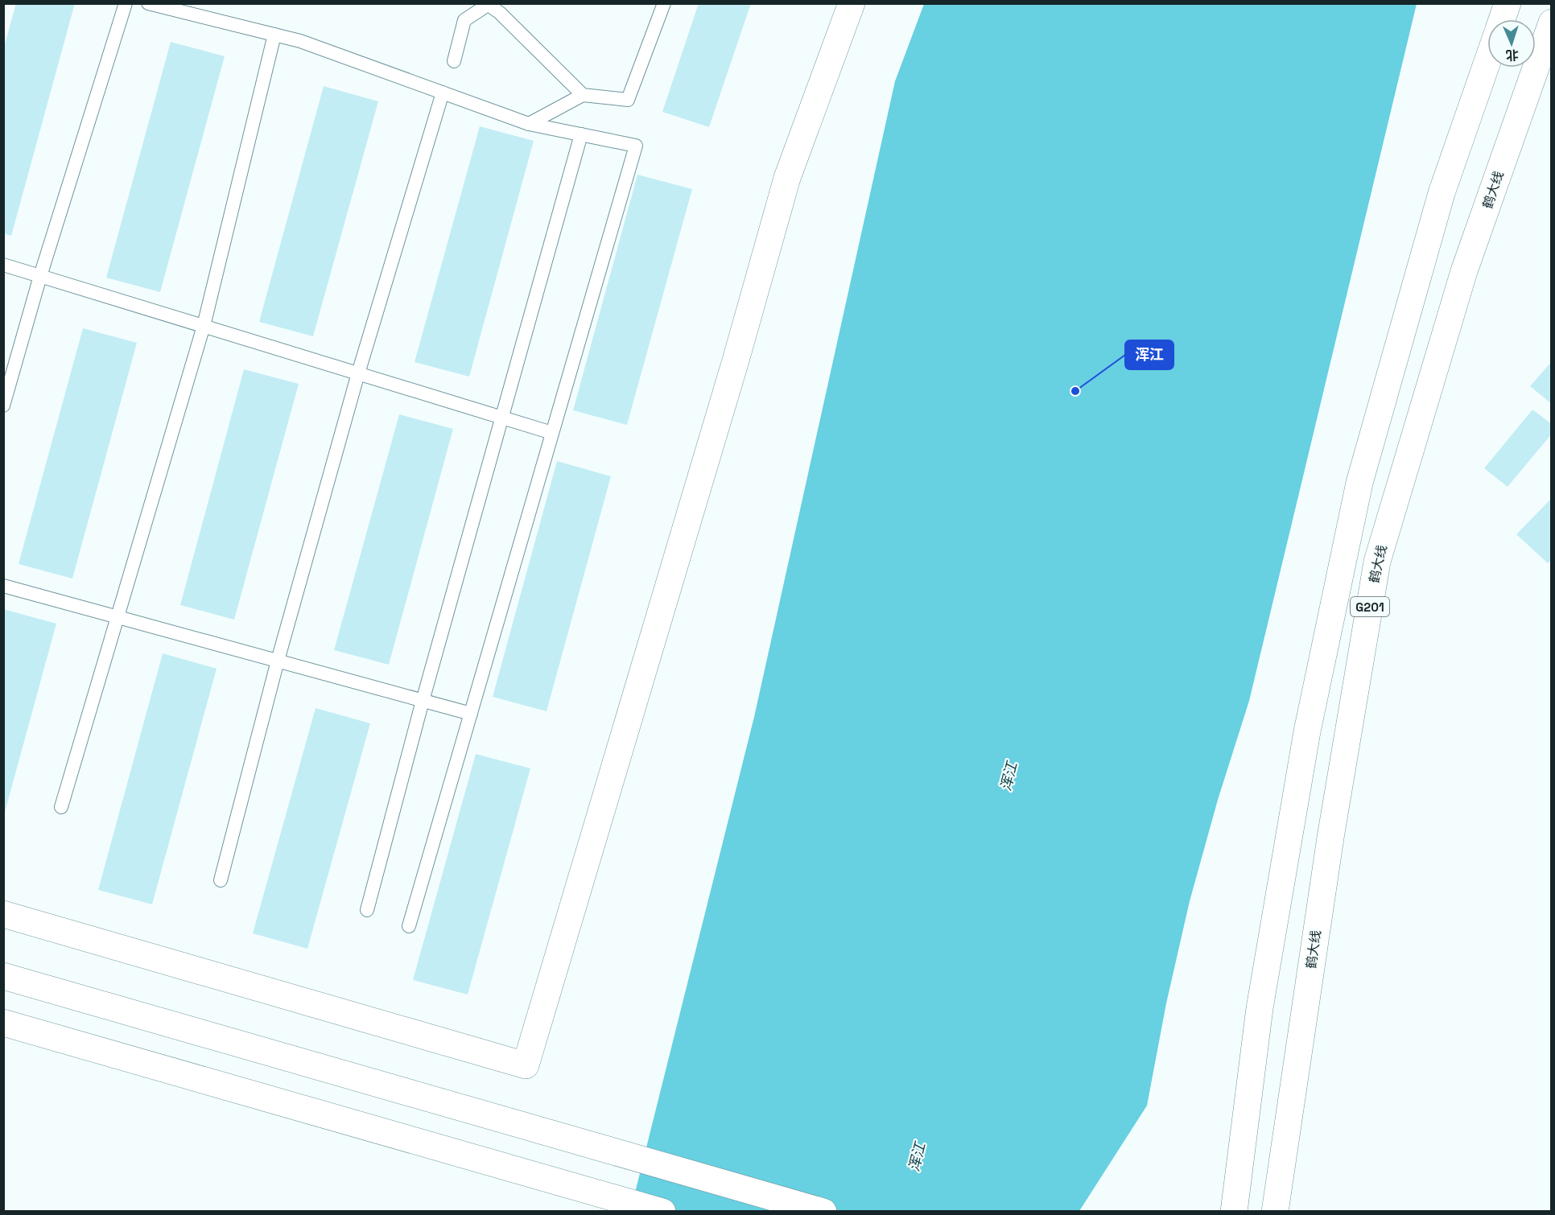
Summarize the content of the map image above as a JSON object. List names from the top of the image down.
{
  "streets": {
    "main road": ["鹤大线", "G201"]
  },
  "water": ["浑江"],
  "places": ["浑江"],
  "north": "bottom"
}
